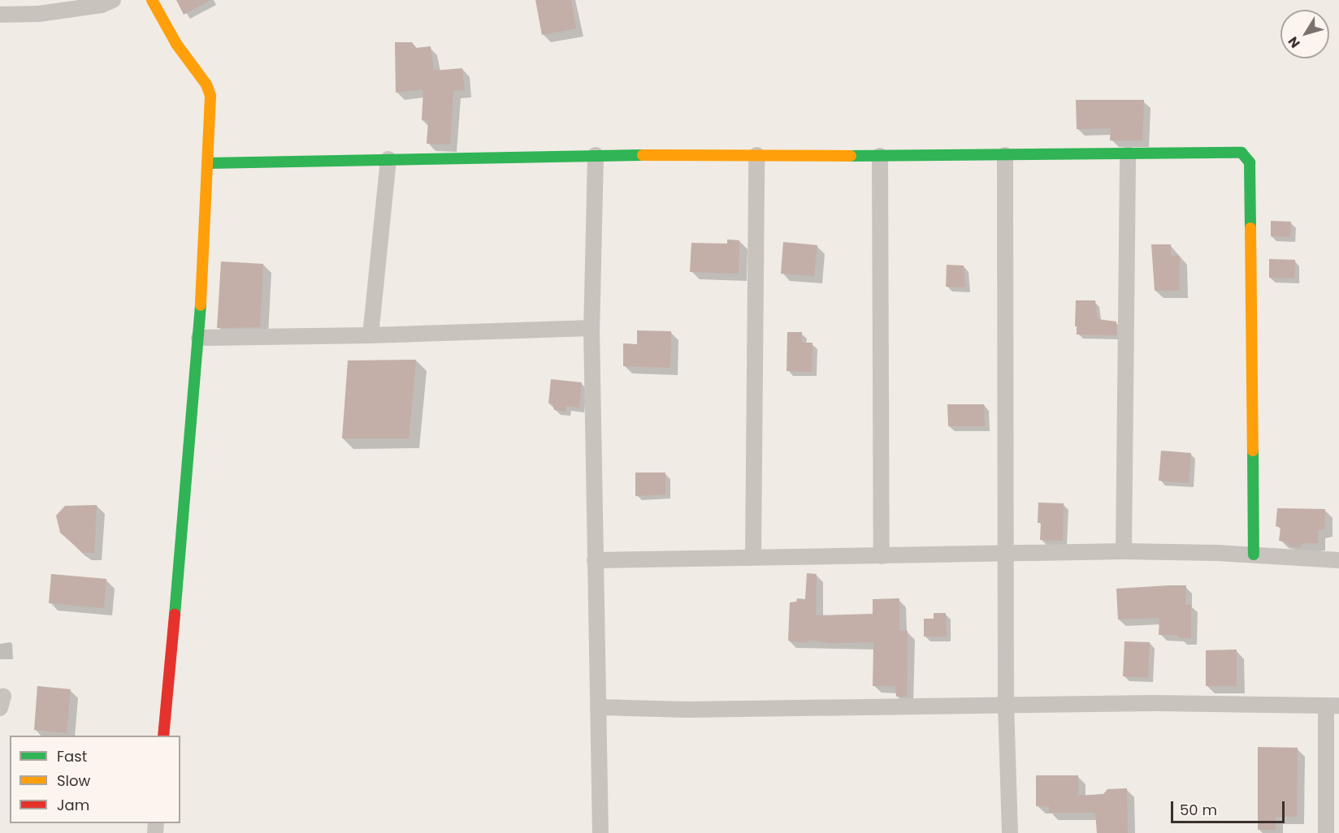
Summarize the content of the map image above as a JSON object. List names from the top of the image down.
{
  "legend": ["Fast", "Slow", "Jam"],
  "scale_bar": "50 m",
  "north": "bottom left"
}
